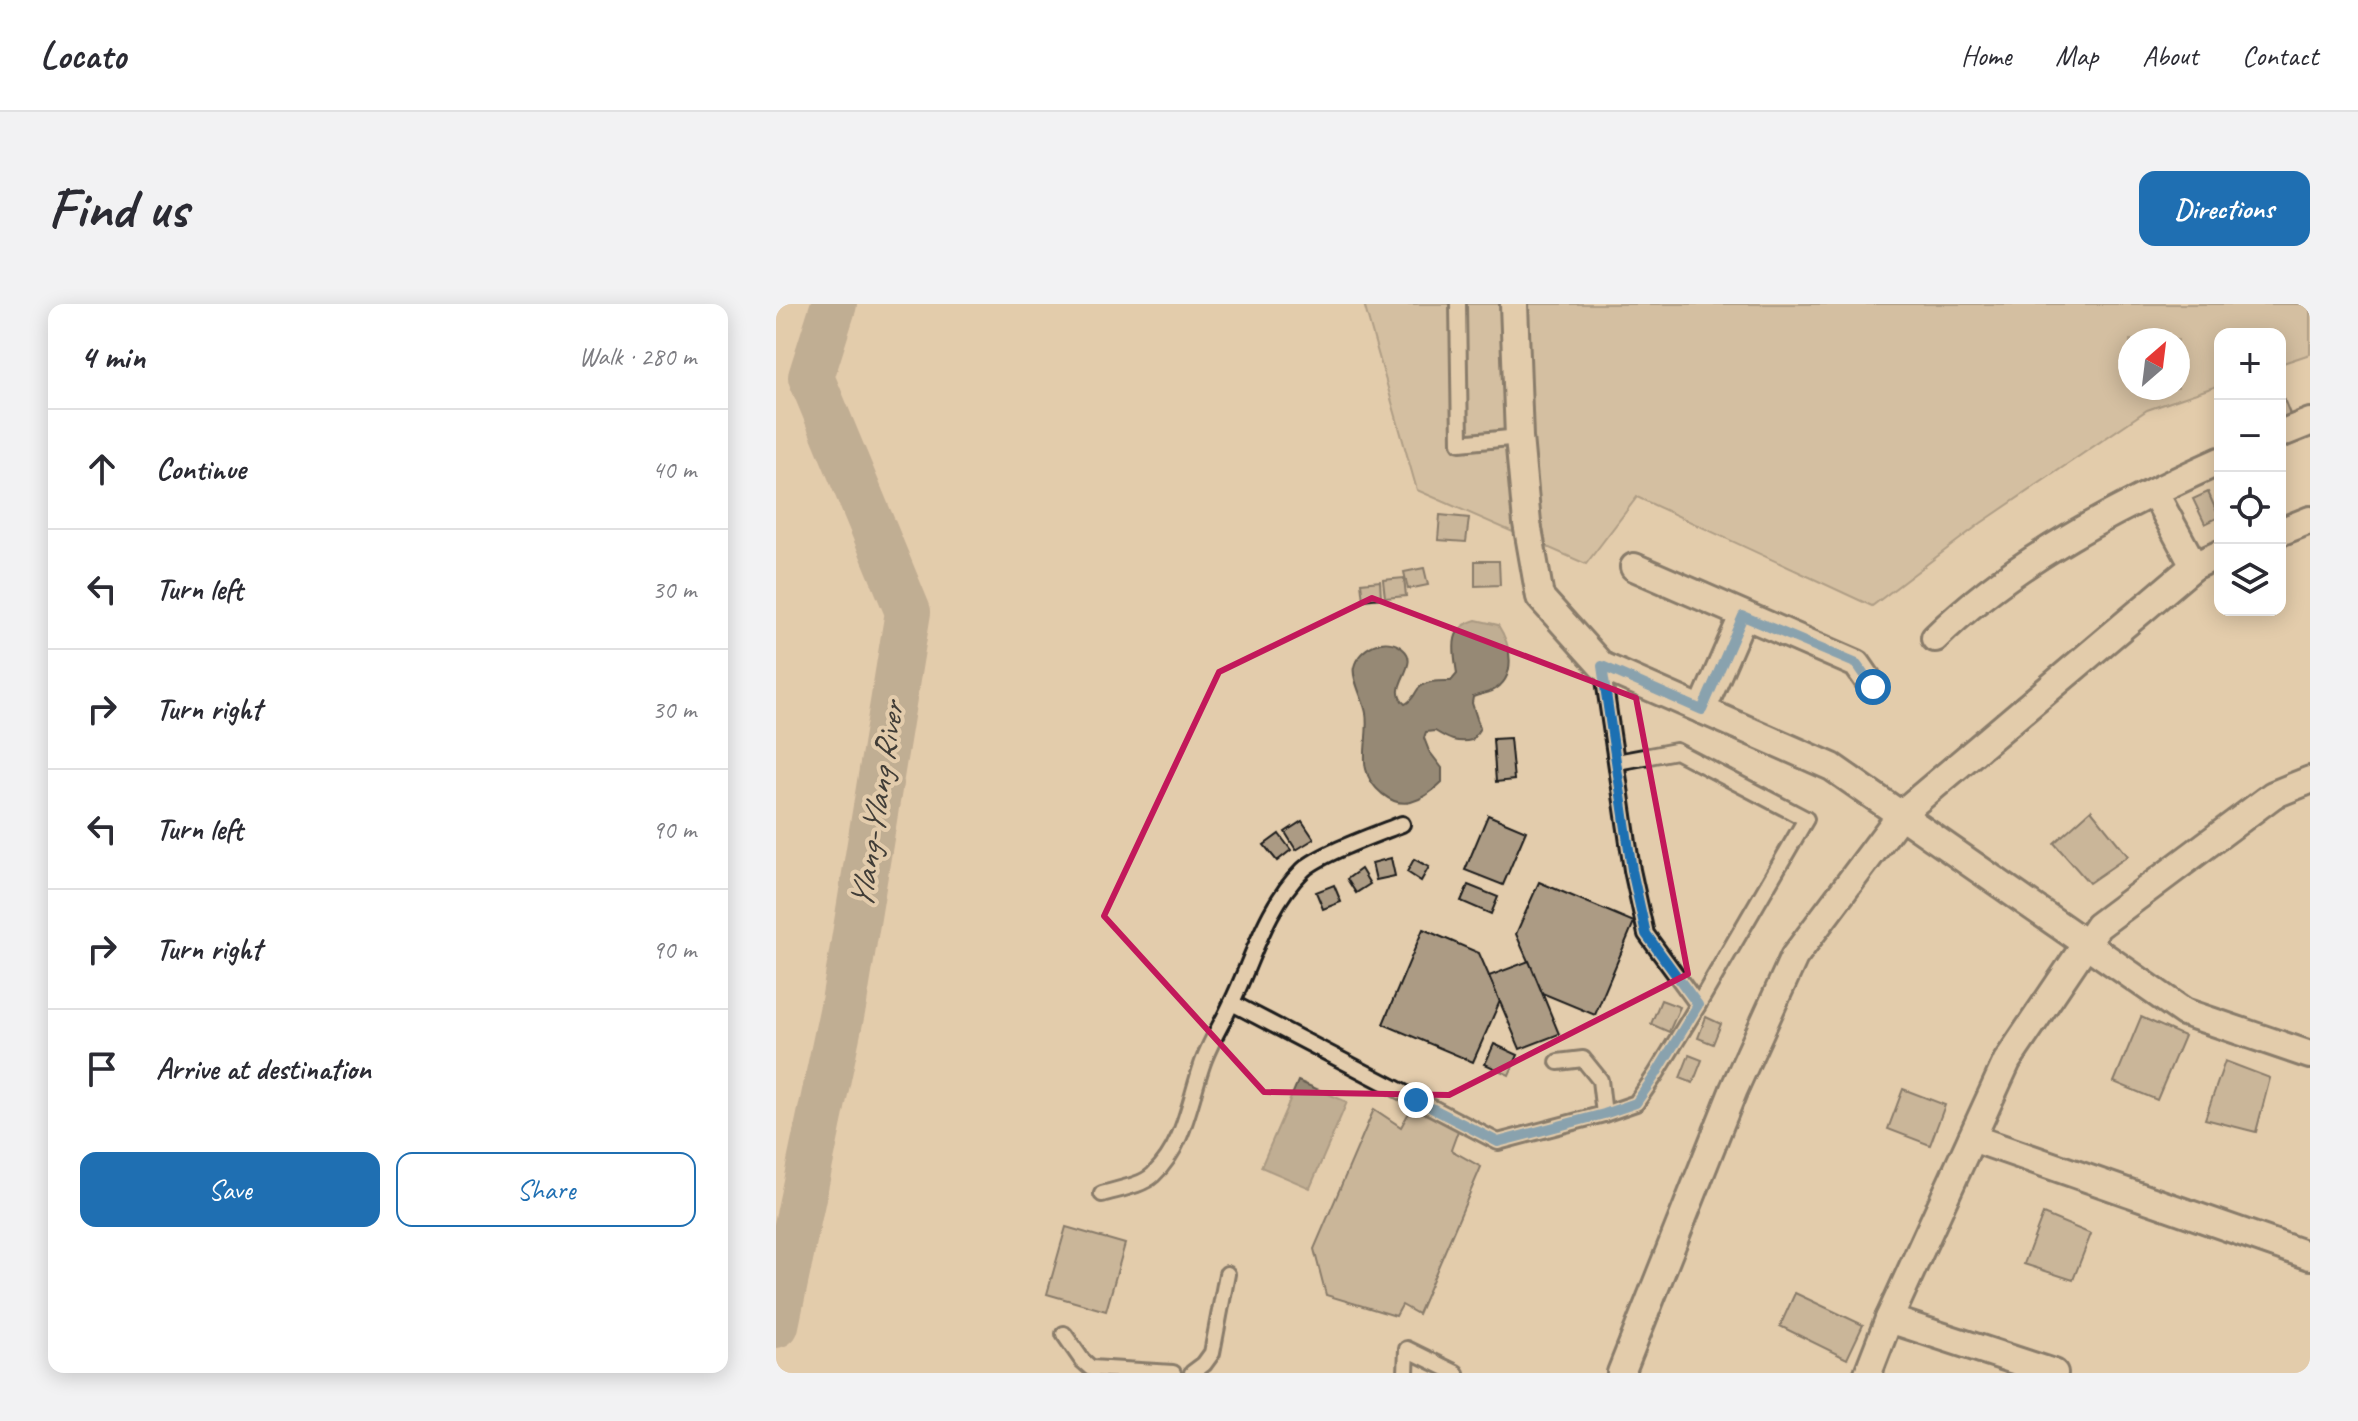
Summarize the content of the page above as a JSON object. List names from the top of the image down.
{
  "water": ["Ylang-Ylang River"],
  "north": "top right",
  "page": {
    "header": "Locato",
    "nav": [
      "Home",
      "Map",
      "About",
      "Contact"
    ],
    "buttons": [
      "Directions",
      ["Save", "Share"]
    ],
    "title": "Find us",
    "heading": ["4 min", "Walk · 280 m"],
    "map_buttons": ["+", "−"],
    "list": [
      ["Continue", "40 m"],
      ["Turn left", "30 m"],
      ["Turn right", "30 m"],
      ["Turn left", "90 m"],
      ["Turn right", "90 m"],
      "Arrive at destination"
    ]
  }
}
